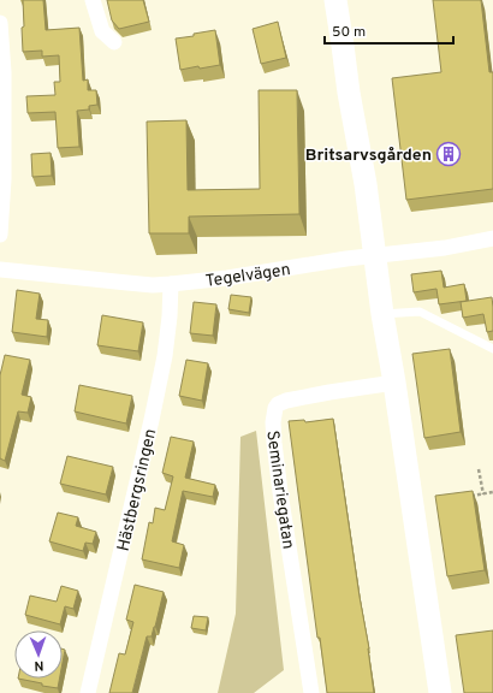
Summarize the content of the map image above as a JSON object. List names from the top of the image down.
{
  "streets": {
    "street": ["Tegelvägen", "Hästbergsringen", "Seminariegatan"]
  },
  "crossings": [
    ["Tegelvägen", "Hästbergsringen"]
  ],
  "places": {
    "building": ["Britsarvsgården"]
  },
  "scale_bar": "50 m",
  "north": "bottom"
}
